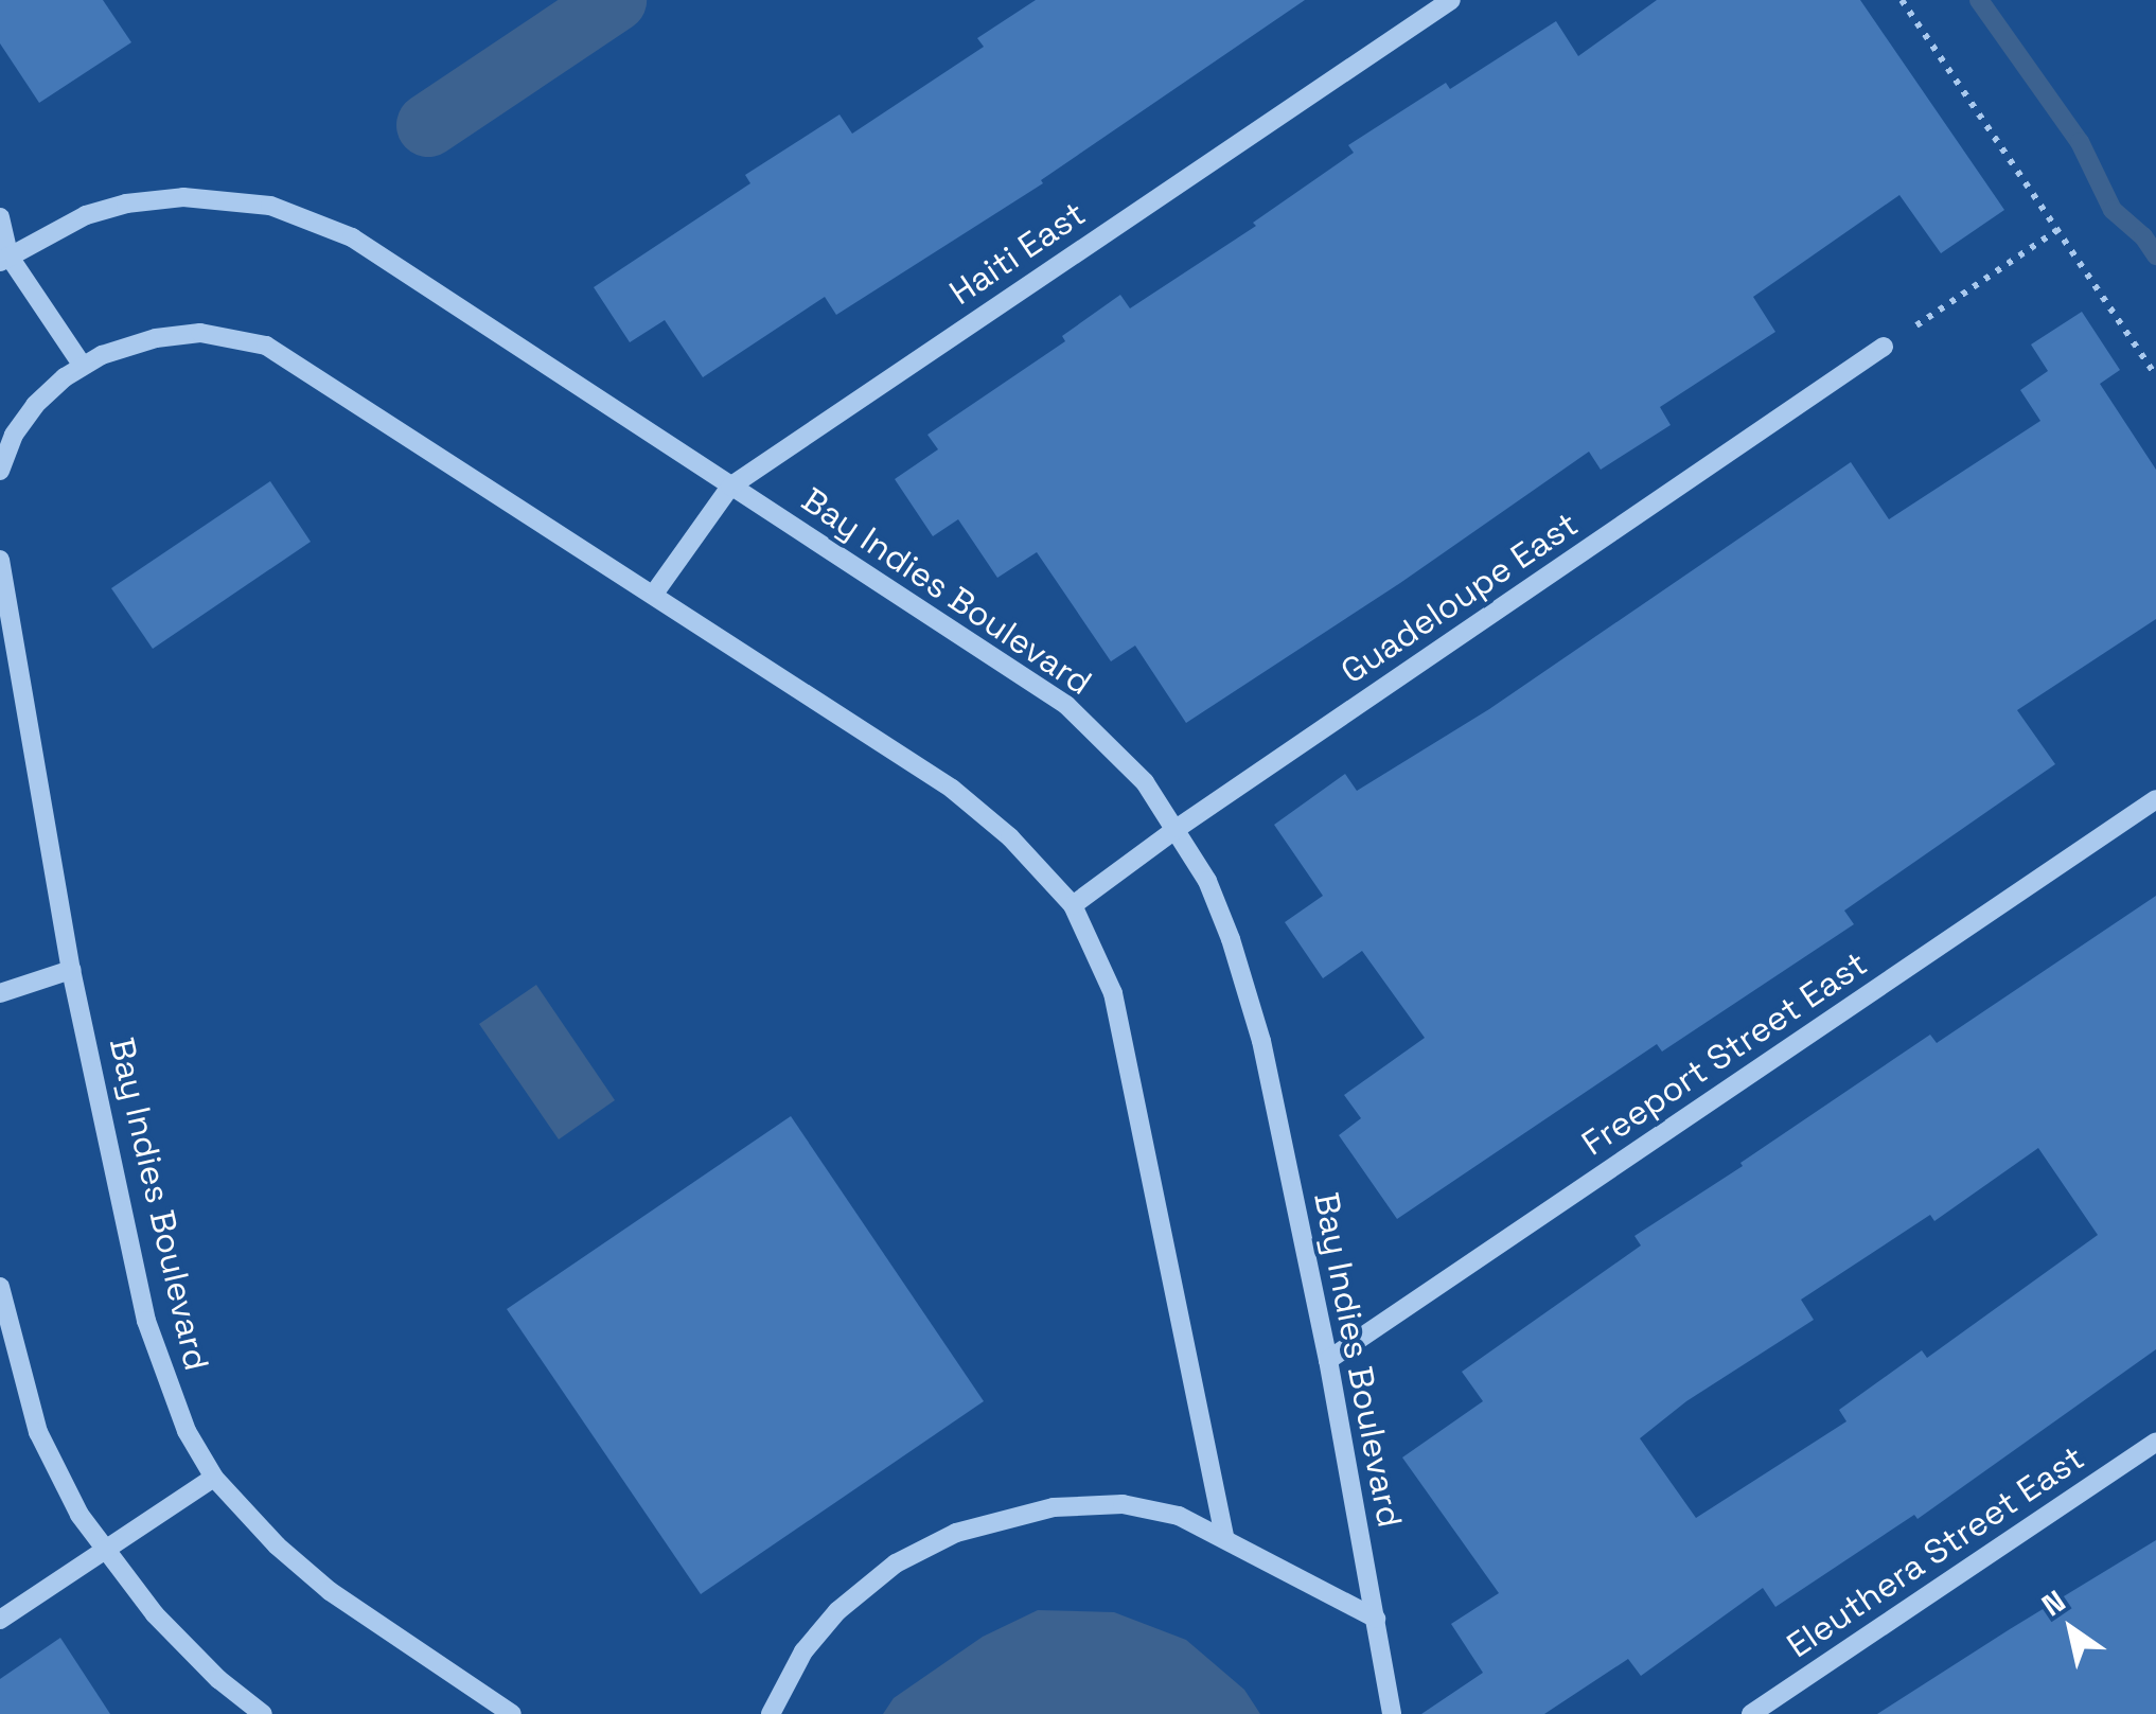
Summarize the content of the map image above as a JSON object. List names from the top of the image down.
{
  "streets": {
    "street": [
      "Haiti East",
      "Bay Indies Boulevard",
      "Guadeloupe East",
      "Freeport Street East",
      "Eleuthera Street East"
    ]
  },
  "crossings": [
    ["Haiti East", "Bay Indies Boulevard"],
    ["Bay Indies Boulevard", "Guadeloupe East"],
    ["Bay Indies Boulevard", "Freeport Street East"]
  ],
  "north": "top left"
}
